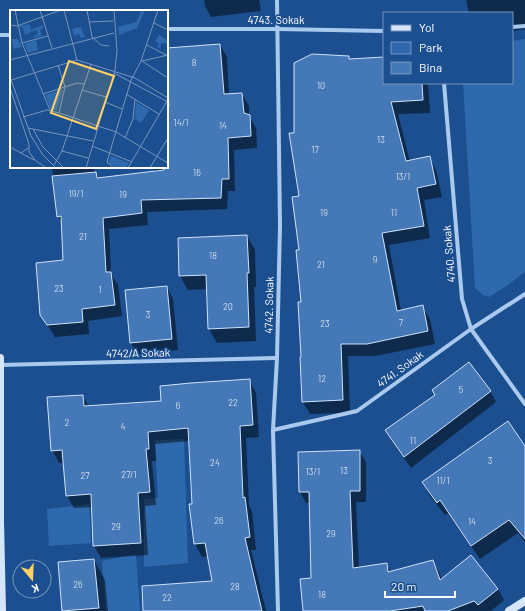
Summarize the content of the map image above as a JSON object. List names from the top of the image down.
{
  "streets": {
    "street": [
      "4743. Sokak",
      "4740. Sokak",
      "4742. Sokak",
      "4742/A Sokak",
      "4741. Sokak"
    ]
  },
  "crossings": [
    ["4743. Sokak", "4742. Sokak"],
    ["4740. Sokak", "4741. Sokak"],
    ["4742. Sokak", "4742/A Sokak"],
    ["4742. Sokak", "4741. Sokak"]
  ],
  "house_numbers": [
    "8",
    "10",
    "14/1",
    "14",
    "13",
    "17",
    "16",
    "13/1",
    "19/1",
    "19",
    "19",
    "11",
    "21",
    "18",
    "9",
    "21",
    "23",
    "1",
    "20",
    "3",
    "7",
    "23",
    "12",
    "5",
    "22",
    "6",
    "2",
    "4",
    "11",
    "3",
    "24",
    "13",
    "13/1",
    "27/1",
    "27",
    "11/1",
    "26",
    "14",
    "29",
    "29",
    "26",
    "28",
    "18",
    "22"
  ],
  "legend": ["Yol", "Park", "Bina"],
  "scale_bar": "20 m",
  "north": "bottom"
}
